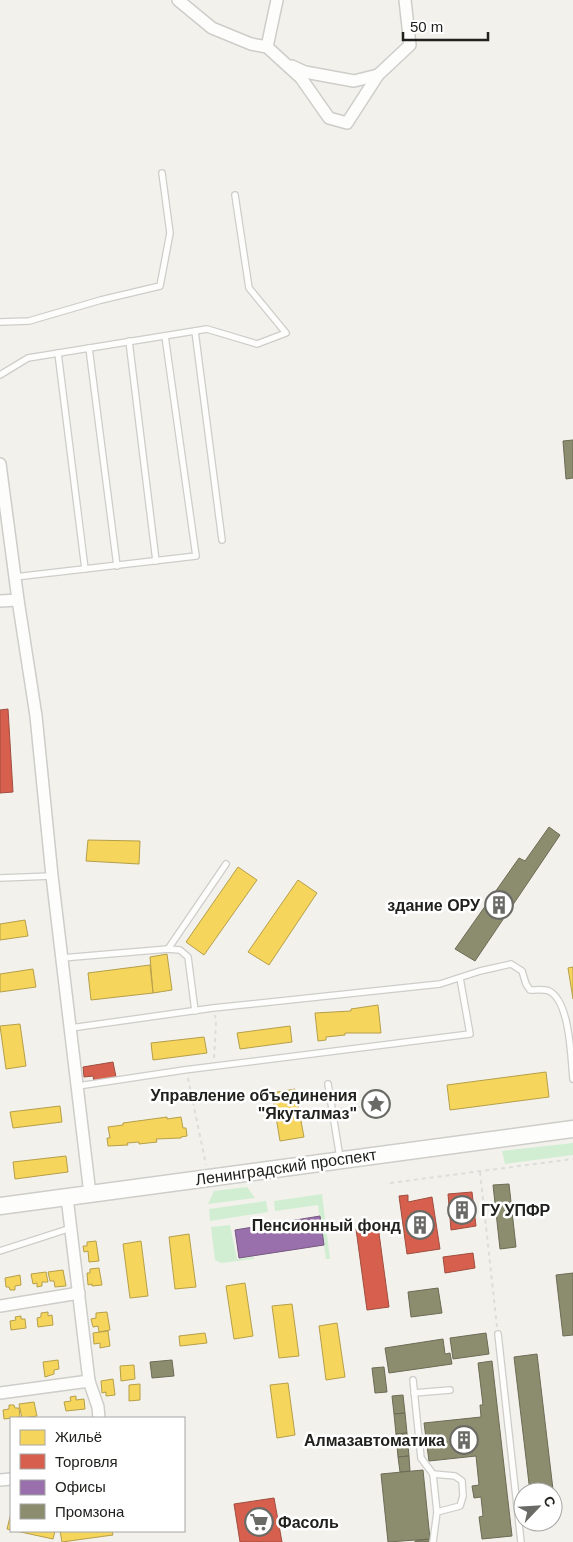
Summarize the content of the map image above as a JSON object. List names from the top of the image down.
{
  "streets": {
    "main road": ["Ленинградский проспект"]
  },
  "places": {
    "building": [
      "здание ОРУ",
      "ГУ УПФР",
      "Пенсионный фонд",
      "Алмазавтоматика"
    ],
    "place": ["Управление объединения \"Якуталмаз\""],
    "supermarket": ["Фасоль"]
  },
  "legend": [
    "Жильё",
    "Торговля",
    "Офисы",
    "Промзона"
  ],
  "scale_bar": "50 m",
  "north": "top right"
}
